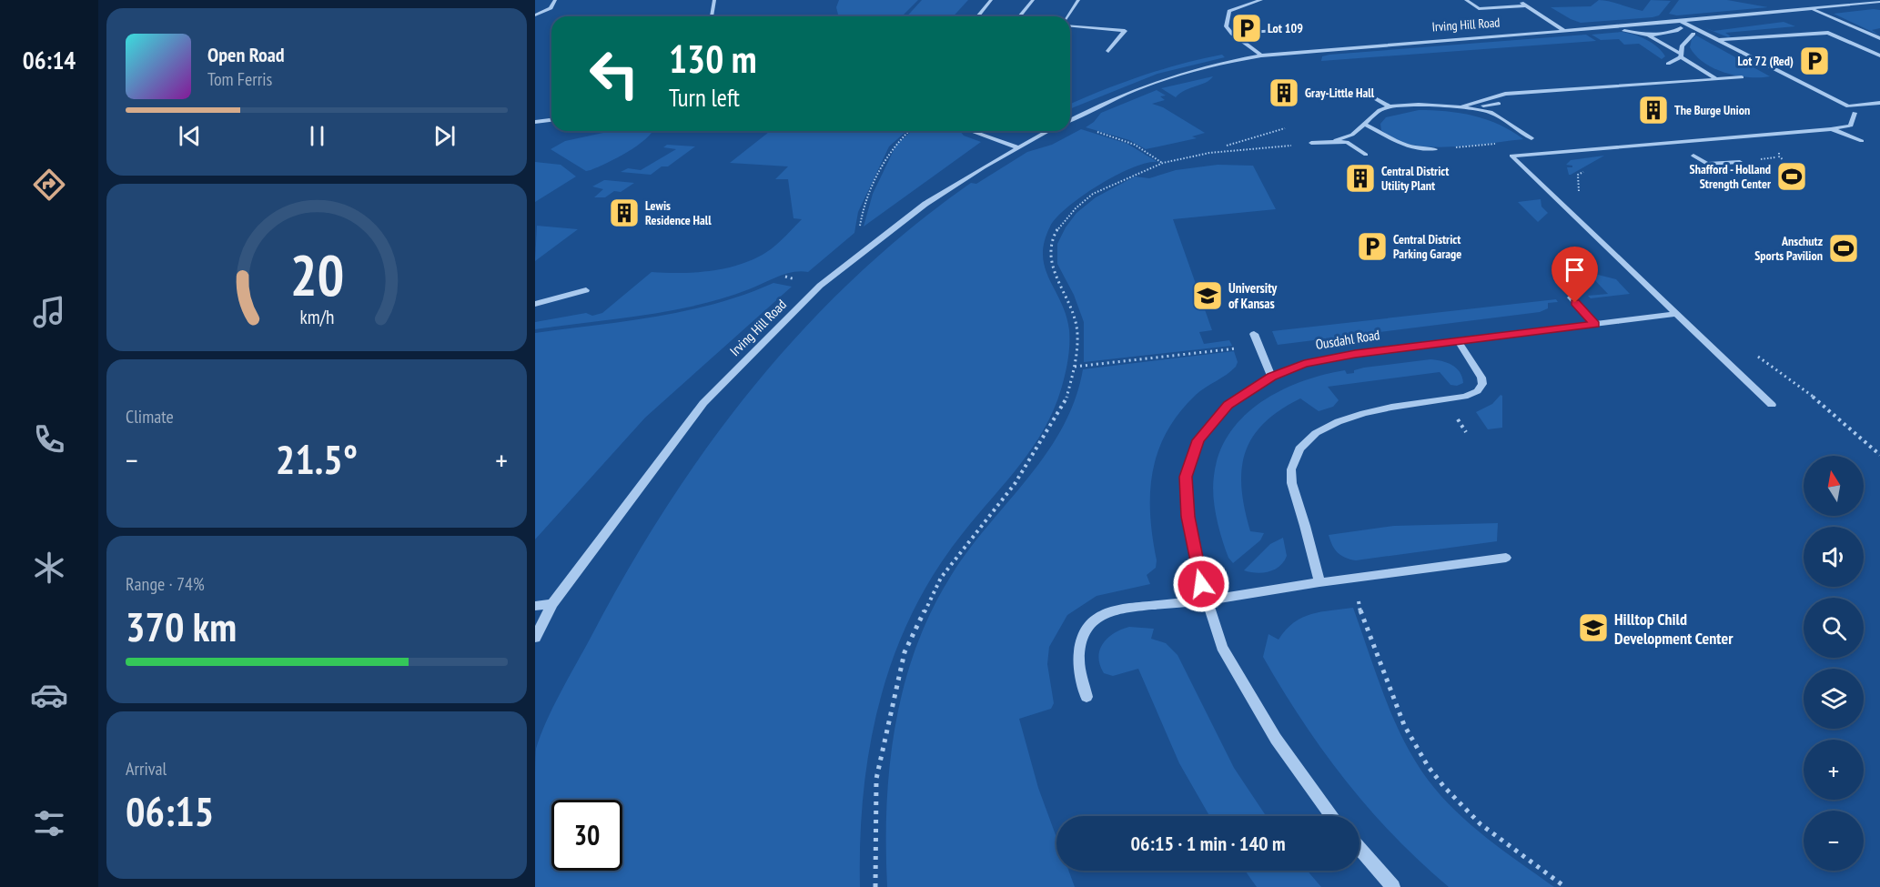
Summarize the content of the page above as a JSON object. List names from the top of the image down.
{
  "streets": {
    "street": ["Irving Hill Road", "Ousdahl Road"]
  },
  "places": {
    "parking": ["Lot 109", "Lot 72 (Red)", "Central District Parking Garage"],
    "building": [
      "Gray-Little Hall",
      "The Burge Union",
      "Central District Utility Plant",
      "Lewis Residence Hall"
    ],
    "sports": ["Shafford - Holland Strength Center", "Anschutz Sports Pavilion"],
    "school or university": ["University of Kansas", "Hilltop Child Development Center"]
  },
  "north": "top",
  "page": {
    "tabs": "06:14",
    "turn": ["130 m", "Turn left"],
    "song": ["Open Road", "Tom Ferris"],
    "tile": [
      "Climate",
      ["Range · 74%", "370 km"],
      ["Arrival", "06:15"]
    ],
    "heat": ["−", "21.5°", "+"],
    "map_buttons": ["+", "−"],
    "limit": "30",
    "trip": "06:15 · 1 min · 140 m",
    "gauge": ["20", "km/h"]
  }
}
